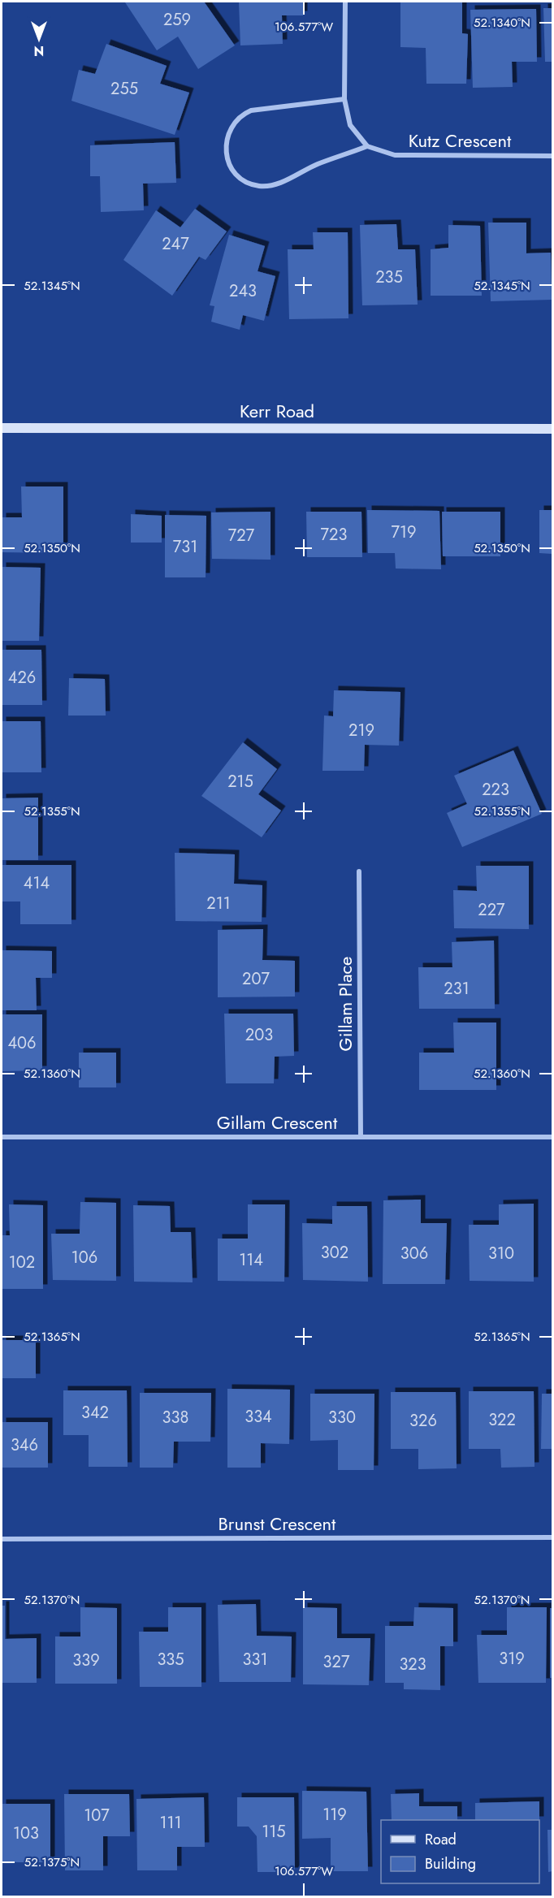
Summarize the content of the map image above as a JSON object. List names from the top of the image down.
{
  "streets": {
    "street": [
      "Kutz Crescent",
      "Kerr Road",
      "Gillam Place",
      "Gillam Crescent",
      "Brunst Crescent"
    ]
  },
  "crossings": [
    ["Gillam Place", "Gillam Crescent"]
  ],
  "house_numbers": [
    "259",
    "255",
    "247",
    "235",
    "243",
    "719",
    "723",
    "727",
    "731",
    "426",
    "219",
    "215",
    "223",
    "414",
    "211",
    "227",
    "207",
    "231",
    "203",
    "406",
    "302",
    "306",
    "310",
    "106",
    "114",
    "102",
    "342",
    "334",
    "338",
    "330",
    "322",
    "326",
    "346",
    "319",
    "335",
    "331",
    "339",
    "327",
    "323",
    "119",
    "107",
    "111",
    "115",
    "103"
  ],
  "legend": ["Road", "Building"],
  "north": "bottom",
  "coordinates": [
    "52.1340°N",
    "106.577°W",
    "52.1345°N",
    "52.1350°N",
    "52.1355°N",
    "52.1360°N",
    "52.1365°N",
    "52.1370°N",
    "52.1375°N"
  ]
}
